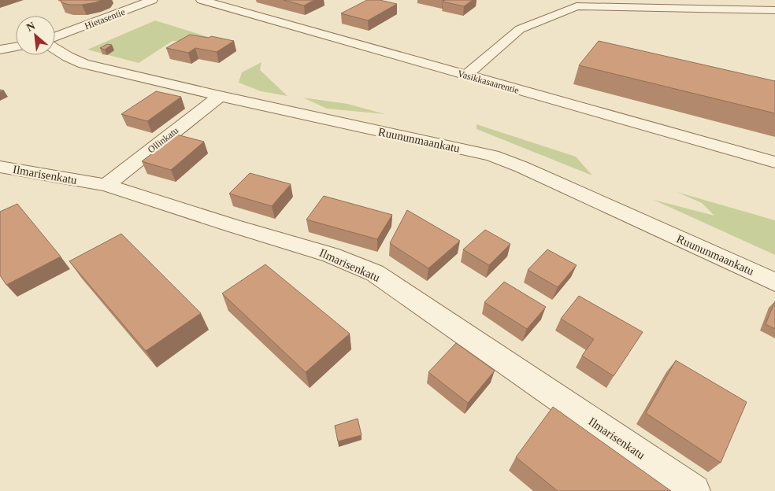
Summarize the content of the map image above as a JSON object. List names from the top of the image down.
{
  "streets": {
    "street": [
      "Hietasentie",
      "Vasikkasaarentie",
      "Ollinkatu",
      "Ruununmaankatu",
      "Ilmarisenkatu"
    ]
  },
  "crossings": [
    ["Ollinkatu", "Ruununmaankatu"],
    ["Ollinkatu", "Ilmarisenkatu"]
  ],
  "north": "top left"
}
